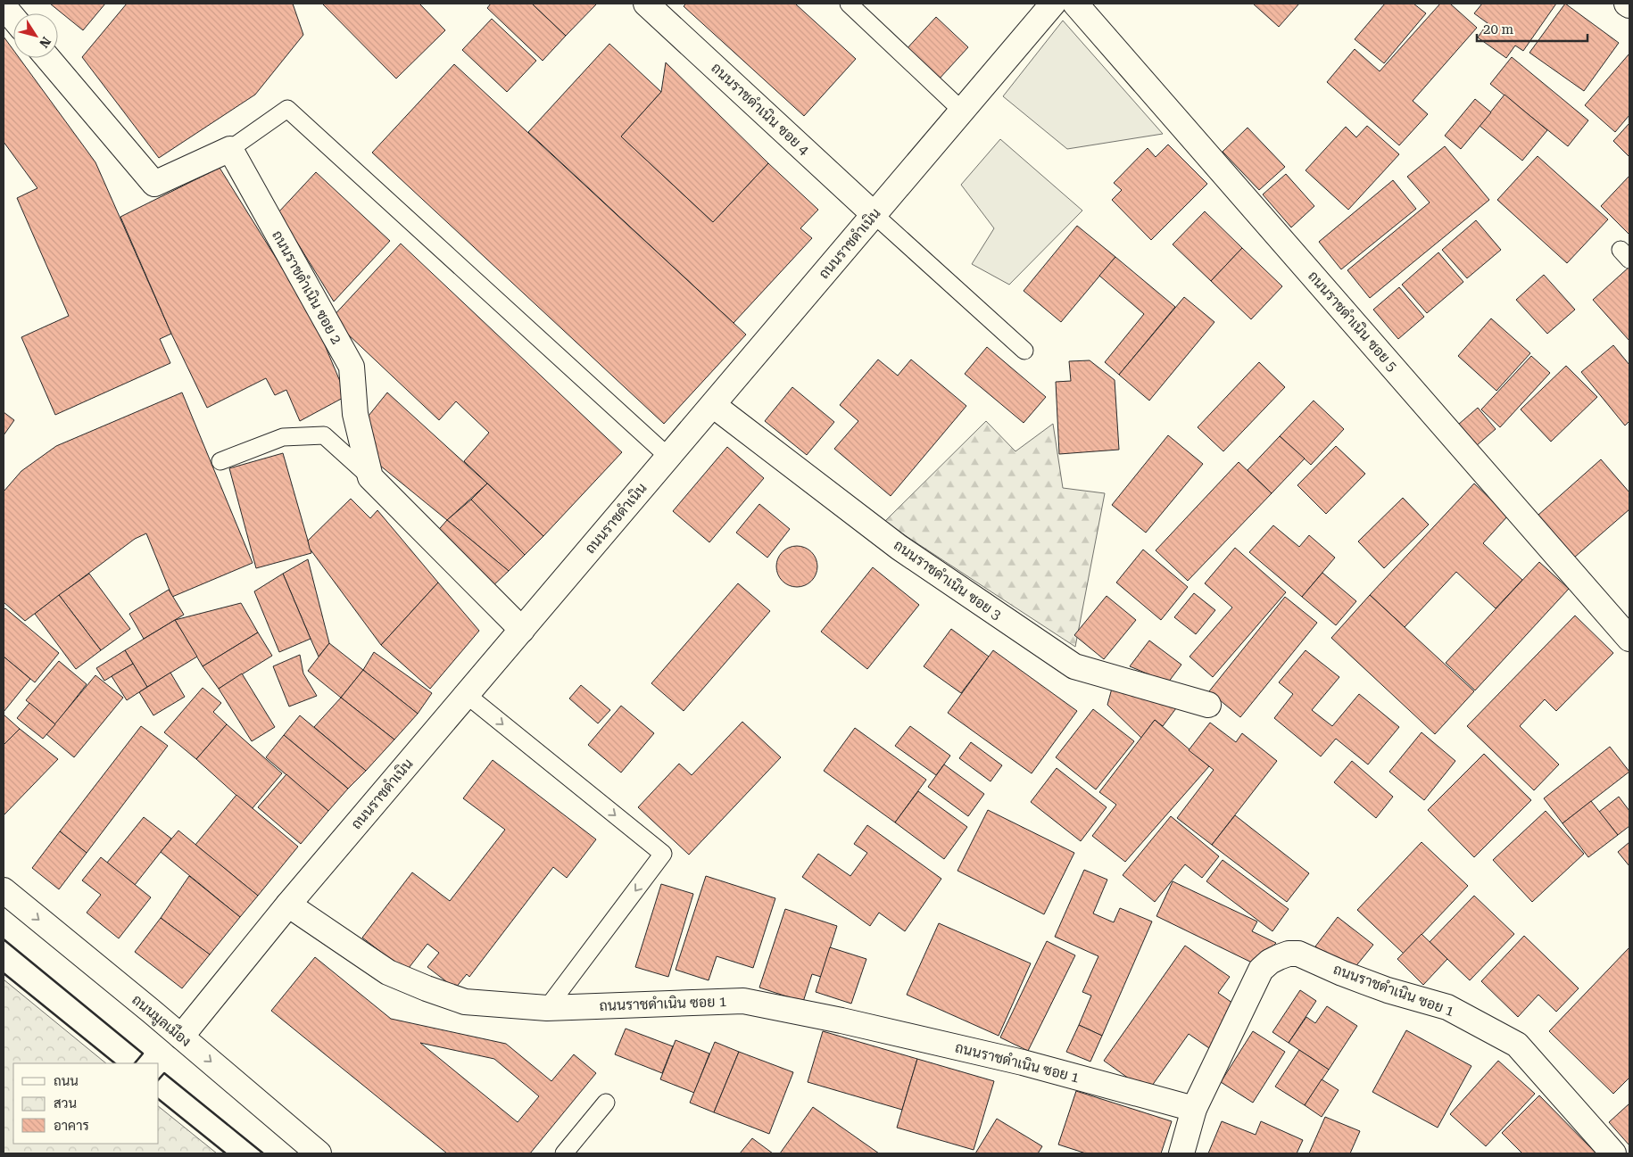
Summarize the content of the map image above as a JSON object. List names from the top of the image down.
{
  "streets": {
    "street": [
      "ถนนราชดำเนิน ซอย 4",
      "ถนนราชดำเนิน",
      "ถนนราชดำเนิน ซอย 2",
      "ถนนราชดำเนิน ซอย 5",
      "ถนนราชดำเนิน ซอย 3",
      "ถนนราชดำเนิน ซอย 1",
      "ถนนมูลเมือง"
    ]
  },
  "crossings": [
    ["ถนนราชดำเนิน ซอย 4", "ถนนราชดำเนิน"],
    ["ถนนราชดำเนิน", "ถนนราชดำเนิน ซอย 3"],
    ["ถนนราชดำเนิน", "ถนนราชดำเนิน ซอย 1"],
    ["ถนนราชดำเนิน", "ถนนมูลเมือง"]
  ],
  "one_way": ["ถนนมูลเมือง"],
  "legend": ["ถนน", "สวน", "อาคาร"],
  "scale_bar": "20 m",
  "north": "bottom right"
}
